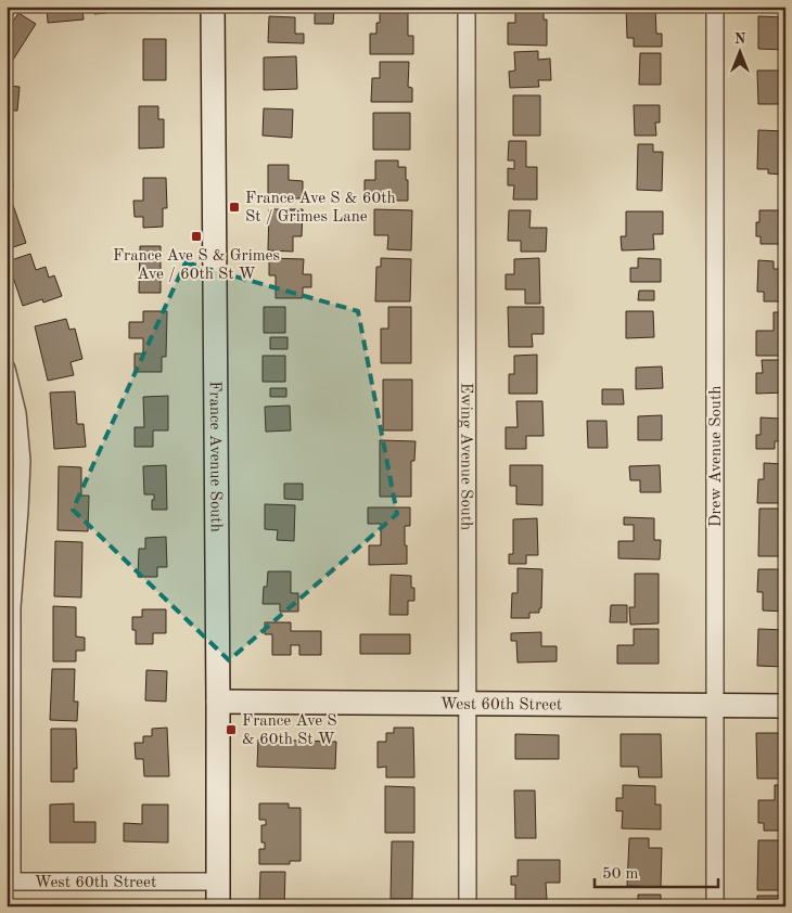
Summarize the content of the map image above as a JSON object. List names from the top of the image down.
{
  "streets": {
    "main road": ["France Avenue South", "West 60th Street"],
    "street": ["Ewing Avenue South", "Drew Avenue South"]
  },
  "crossings": [
    ["France Avenue South", "West 60th Street"],
    ["Ewing Avenue South", "West 60th Street"],
    ["Drew Avenue South", "West 60th Street"]
  ],
  "places": {
    "transit": ["France Ave S & 60th St / Grimes Lane", "France Ave S & Grimes Ave / 60th St W", "France Ave S & 60th St W"]
  },
  "scale_bar": "50 m",
  "north": "top"
}
